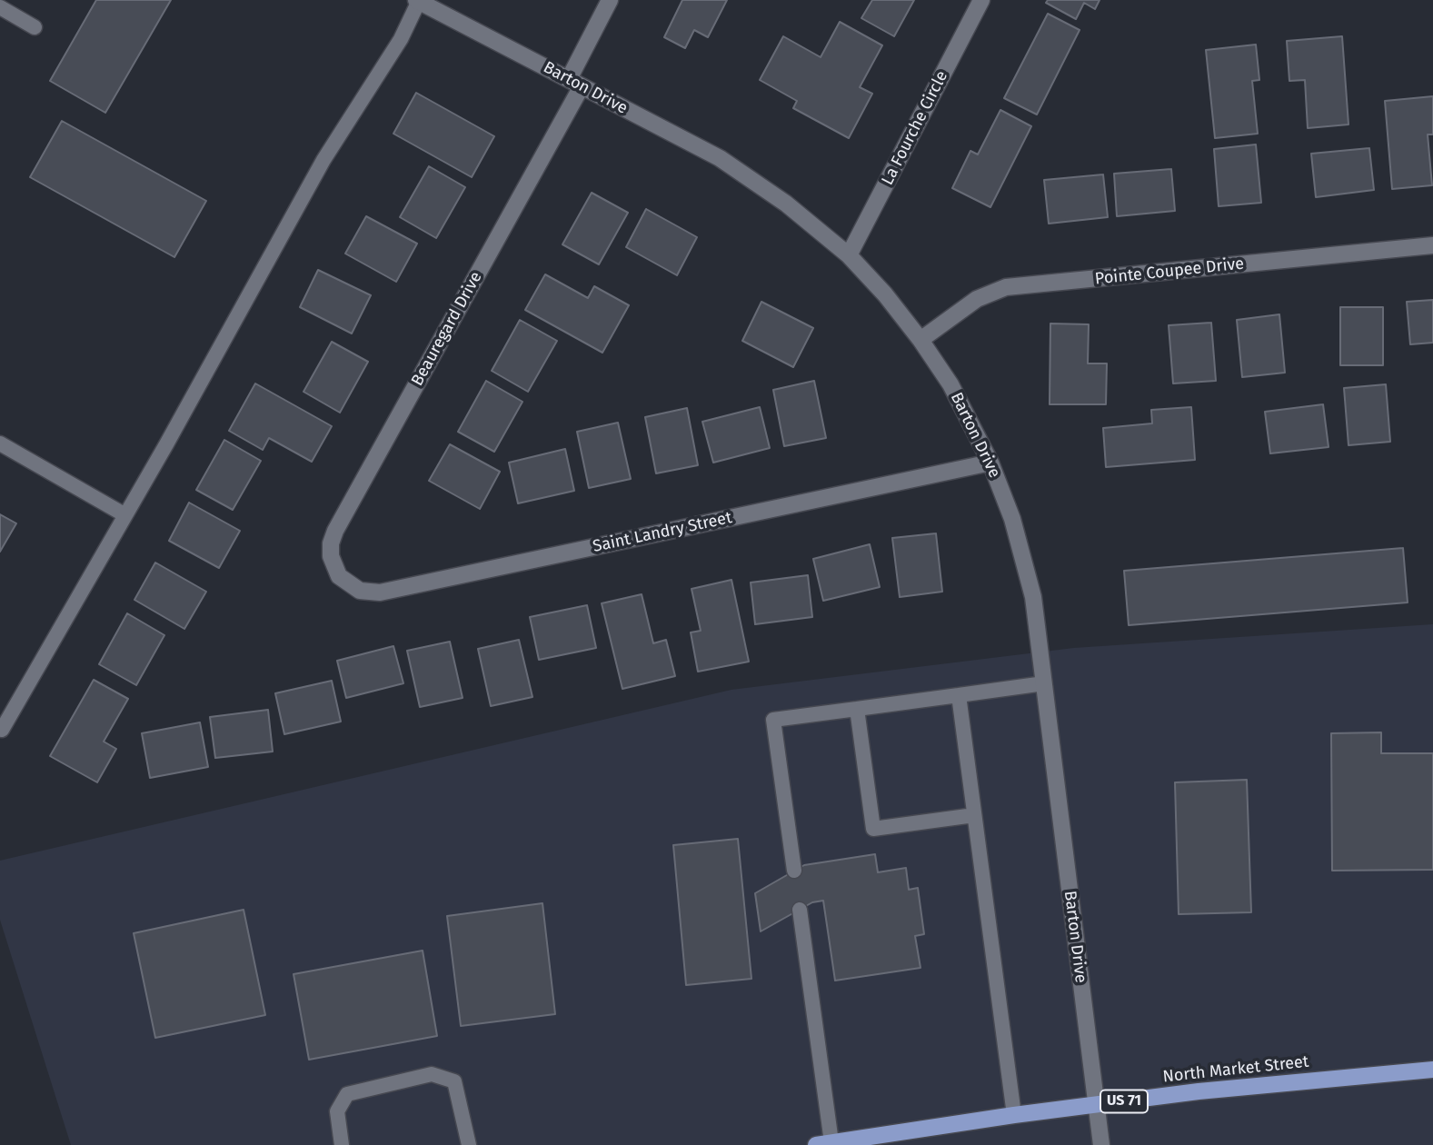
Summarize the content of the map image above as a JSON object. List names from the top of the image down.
{
  "streets": {
    "main road": ["North Market Street", "US 71"],
    "street": [
      "Barton Drive",
      "La Fourche Circle",
      "Pointe Coupee Drive",
      "Beauregard Drive",
      "Saint Landry Street"
    ]
  },
  "crossings": [
    ["Barton Drive", "La Fourche Circle"],
    ["Barton Drive", "Pointe Coupee Drive"],
    ["Barton Drive", "Beauregard Drive"],
    ["Barton Drive", "Saint Landry Street"],
    ["Barton Drive", "North Market Street"],
    ["Beauregard Drive", "Saint Landry Street"]
  ]
}
